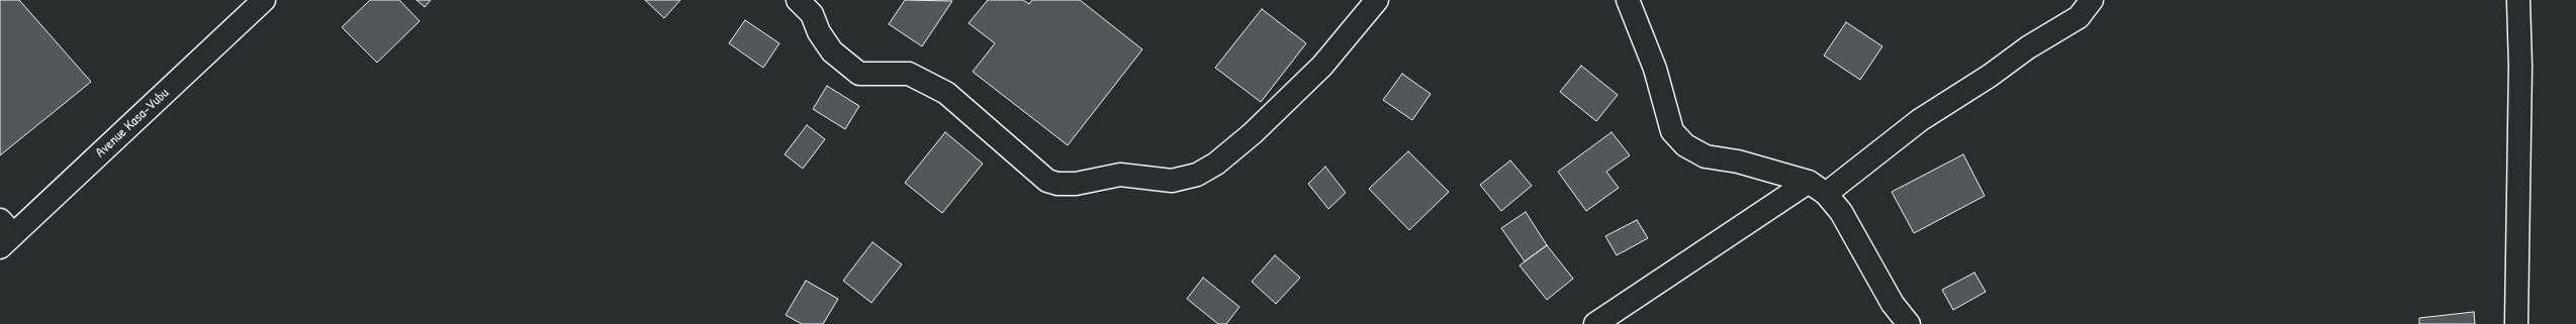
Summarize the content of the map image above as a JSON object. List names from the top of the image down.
{
  "streets": {
    "main road": ["Avenue Kasa-Vubu"]
  }
}
